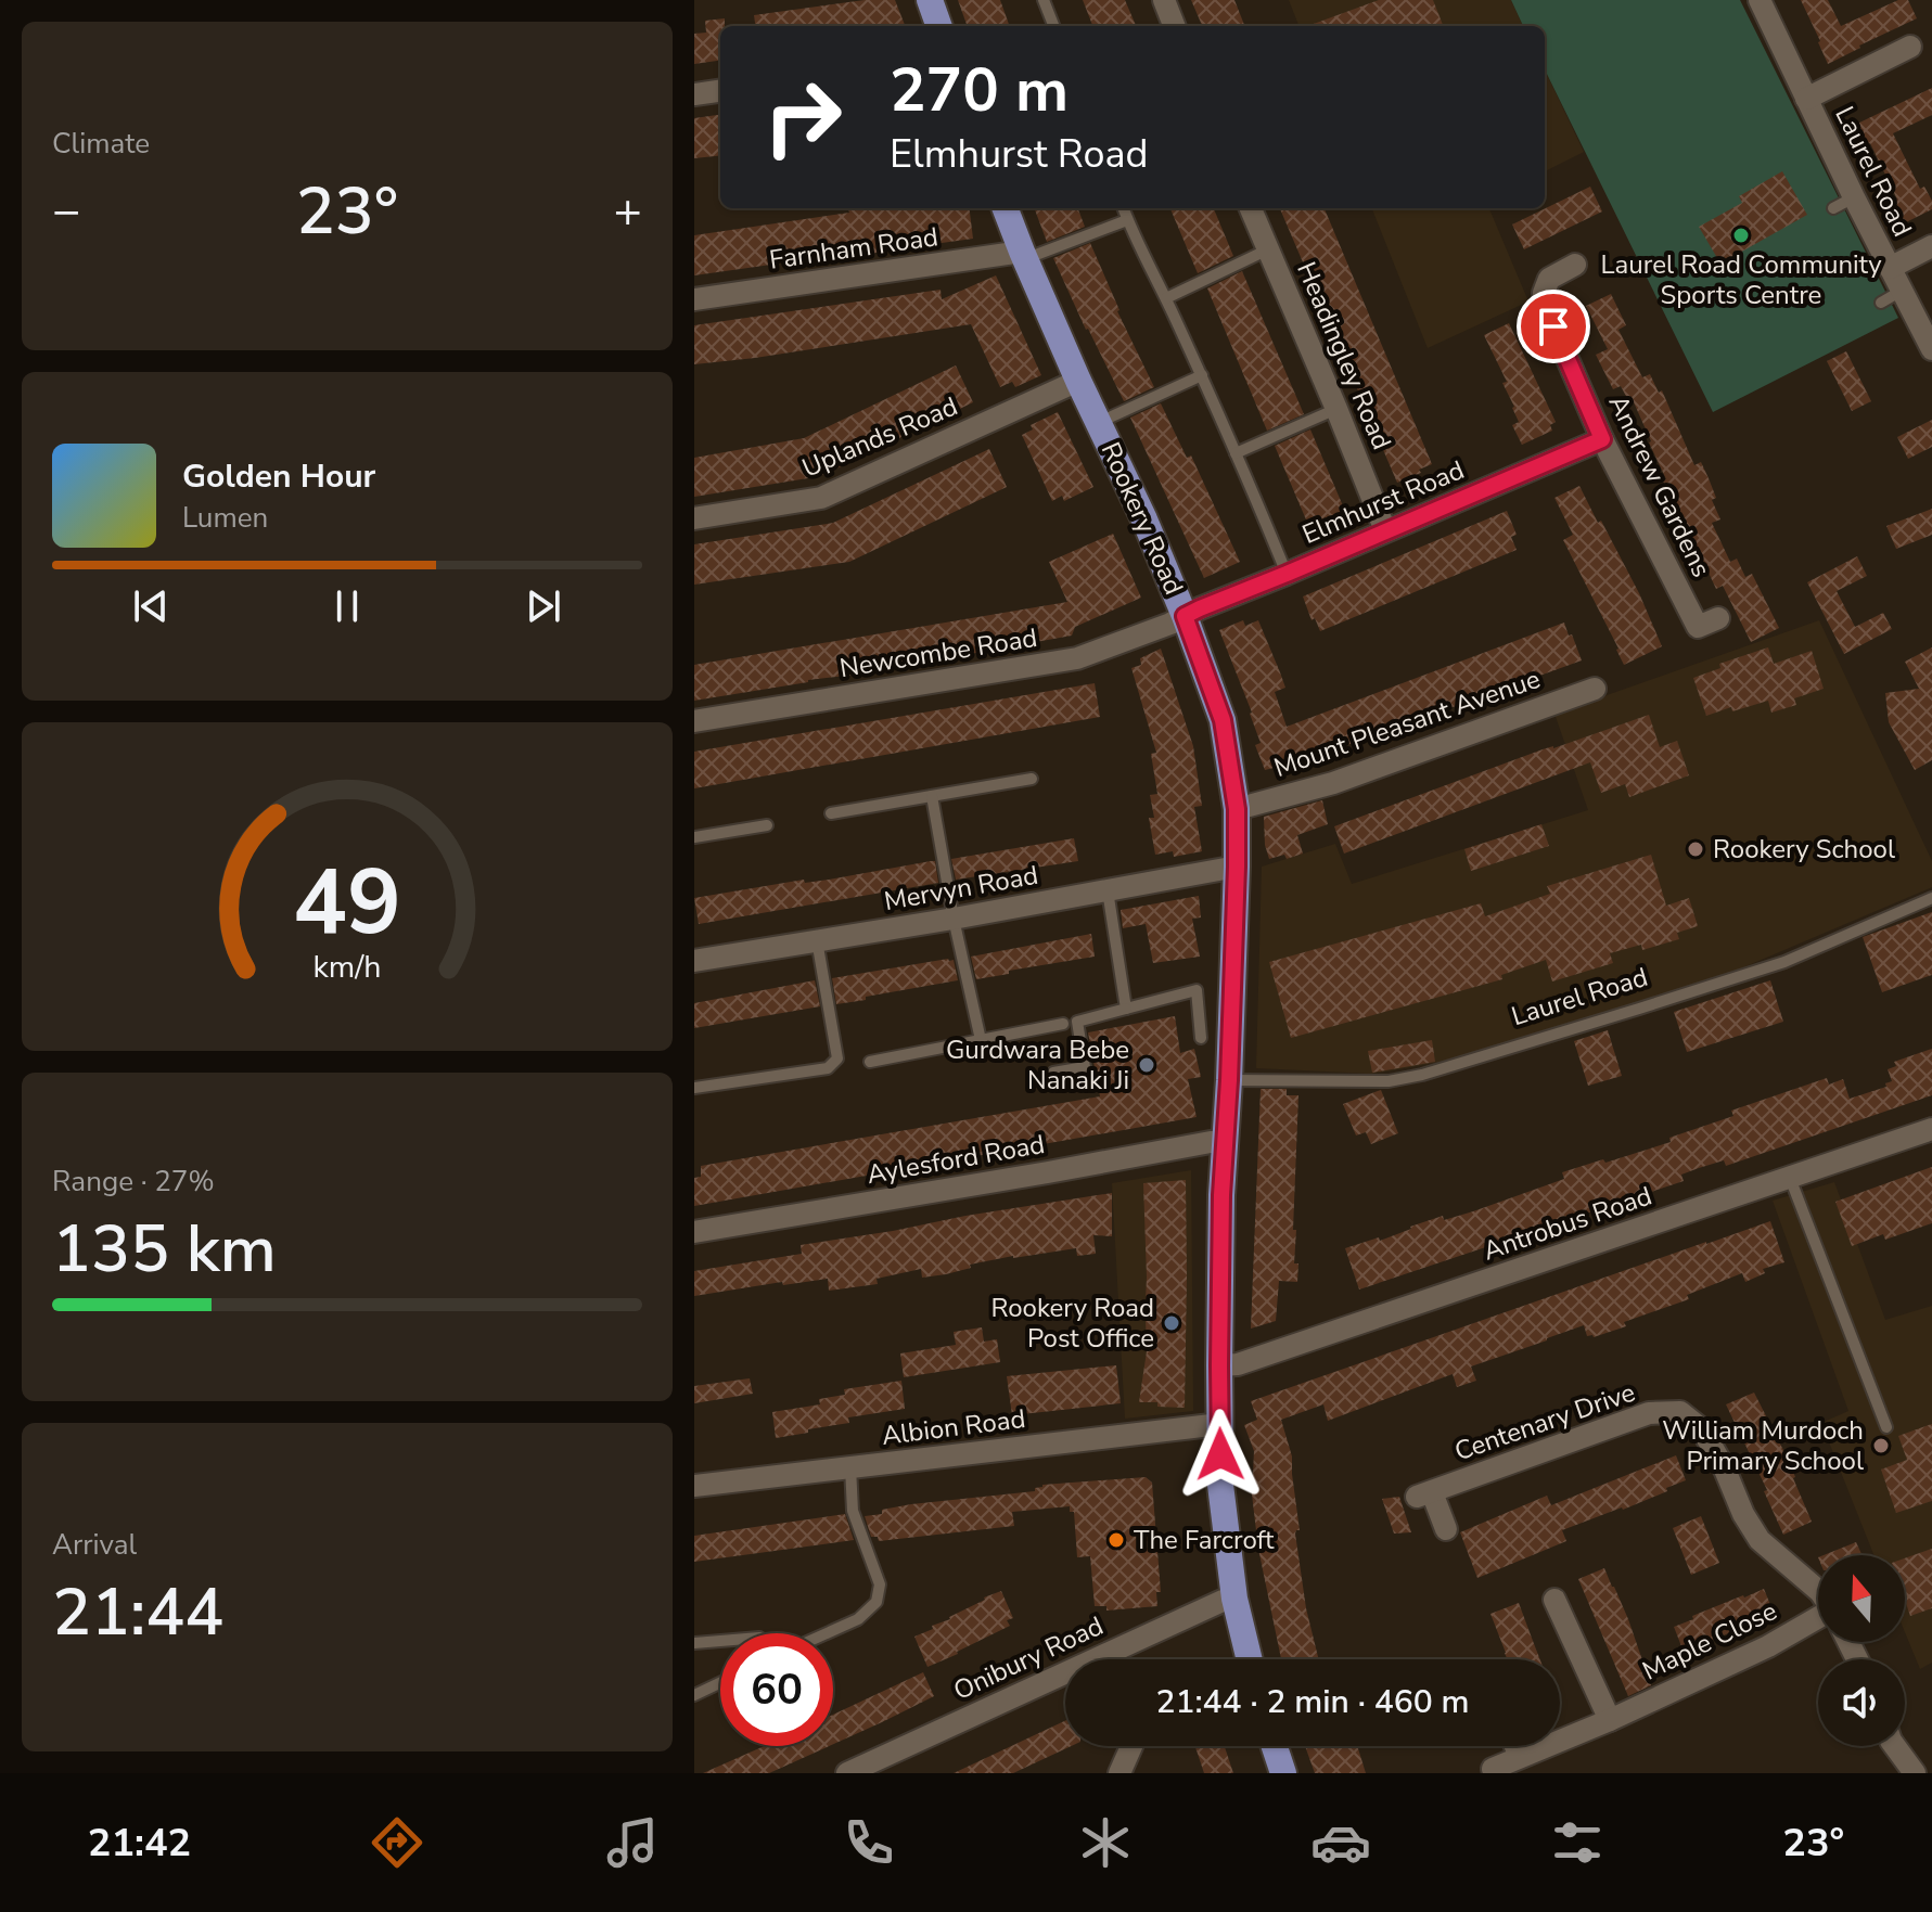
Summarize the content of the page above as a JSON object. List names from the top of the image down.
{
  "streets": {
    "main road": ["Rookery Road"],
    "street": [
      "Laurel Road",
      "Farnham Road",
      "Headingley Road",
      "Uplands Road",
      "Andrew Gardens",
      "Elmhurst Road",
      "Newcombe Road",
      "Mount Pleasant Avenue",
      "Mervyn Road",
      "Aylesford Road",
      "Antrobus Road",
      "Centenary Drive",
      "Albion Road",
      "Maple Close",
      "Onibury Road"
    ]
  },
  "crossings": [
    ["Laurel Road", "Rookery Road"],
    ["Farnham Road", "Rookery Road"],
    ["Headingley Road", "Elmhurst Road"],
    ["Uplands Road", "Rookery Road"],
    ["Andrew Gardens", "Elmhurst Road"],
    ["Elmhurst Road", "Rookery Road"],
    ["Elmhurst Road", "Newcombe Road"],
    ["Rookery Road", "Newcombe Road"],
    ["Rookery Road", "Mount Pleasant Avenue"],
    ["Rookery Road", "Mervyn Road"],
    ["Rookery Road", "Aylesford Road"],
    ["Rookery Road", "Antrobus Road"],
    ["Rookery Road", "Albion Road"],
    ["Rookery Road", "Onibury Road"]
  ],
  "places": [
    "Laurel Road Community Sports Centre",
    "Rookery School",
    "Gurdwara Bebe Nanaki Ji",
    "Rookery Road Post Office",
    "William Murdoch Primary School",
    "The Farcroft"
  ],
  "north": "top",
  "page": {
    "tile": [
      "Climate",
      ["Range · 27%", "135 km"],
      ["Arrival", "21:44"]
    ],
    "turn": ["270 m", "Elmhurst Road"],
    "heat": ["−", "23°", "+"],
    "song": ["Golden Hour", "Lumen"],
    "limit": "60",
    "trip": "21:44 · 2 min · 460 m",
    "tabs": ["21:42", "23°"],
    "gauge": ["49", "km/h"]
  }
}
